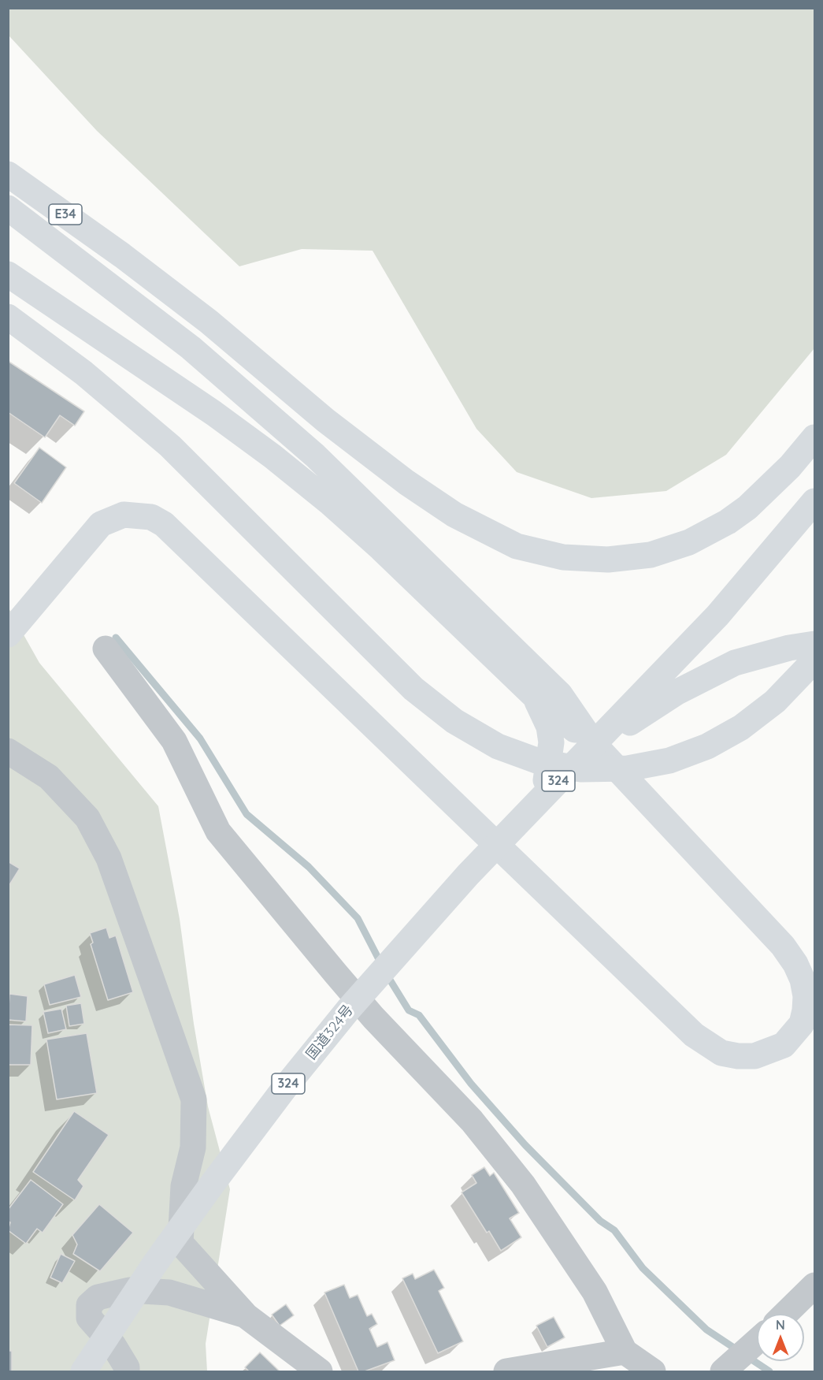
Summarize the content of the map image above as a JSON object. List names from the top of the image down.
{
  "streets": {
    "main road": ["E34", "324", "国道324号"]
  },
  "crossings": [
    ["E34", "国道324号"]
  ],
  "north": "top"
}
